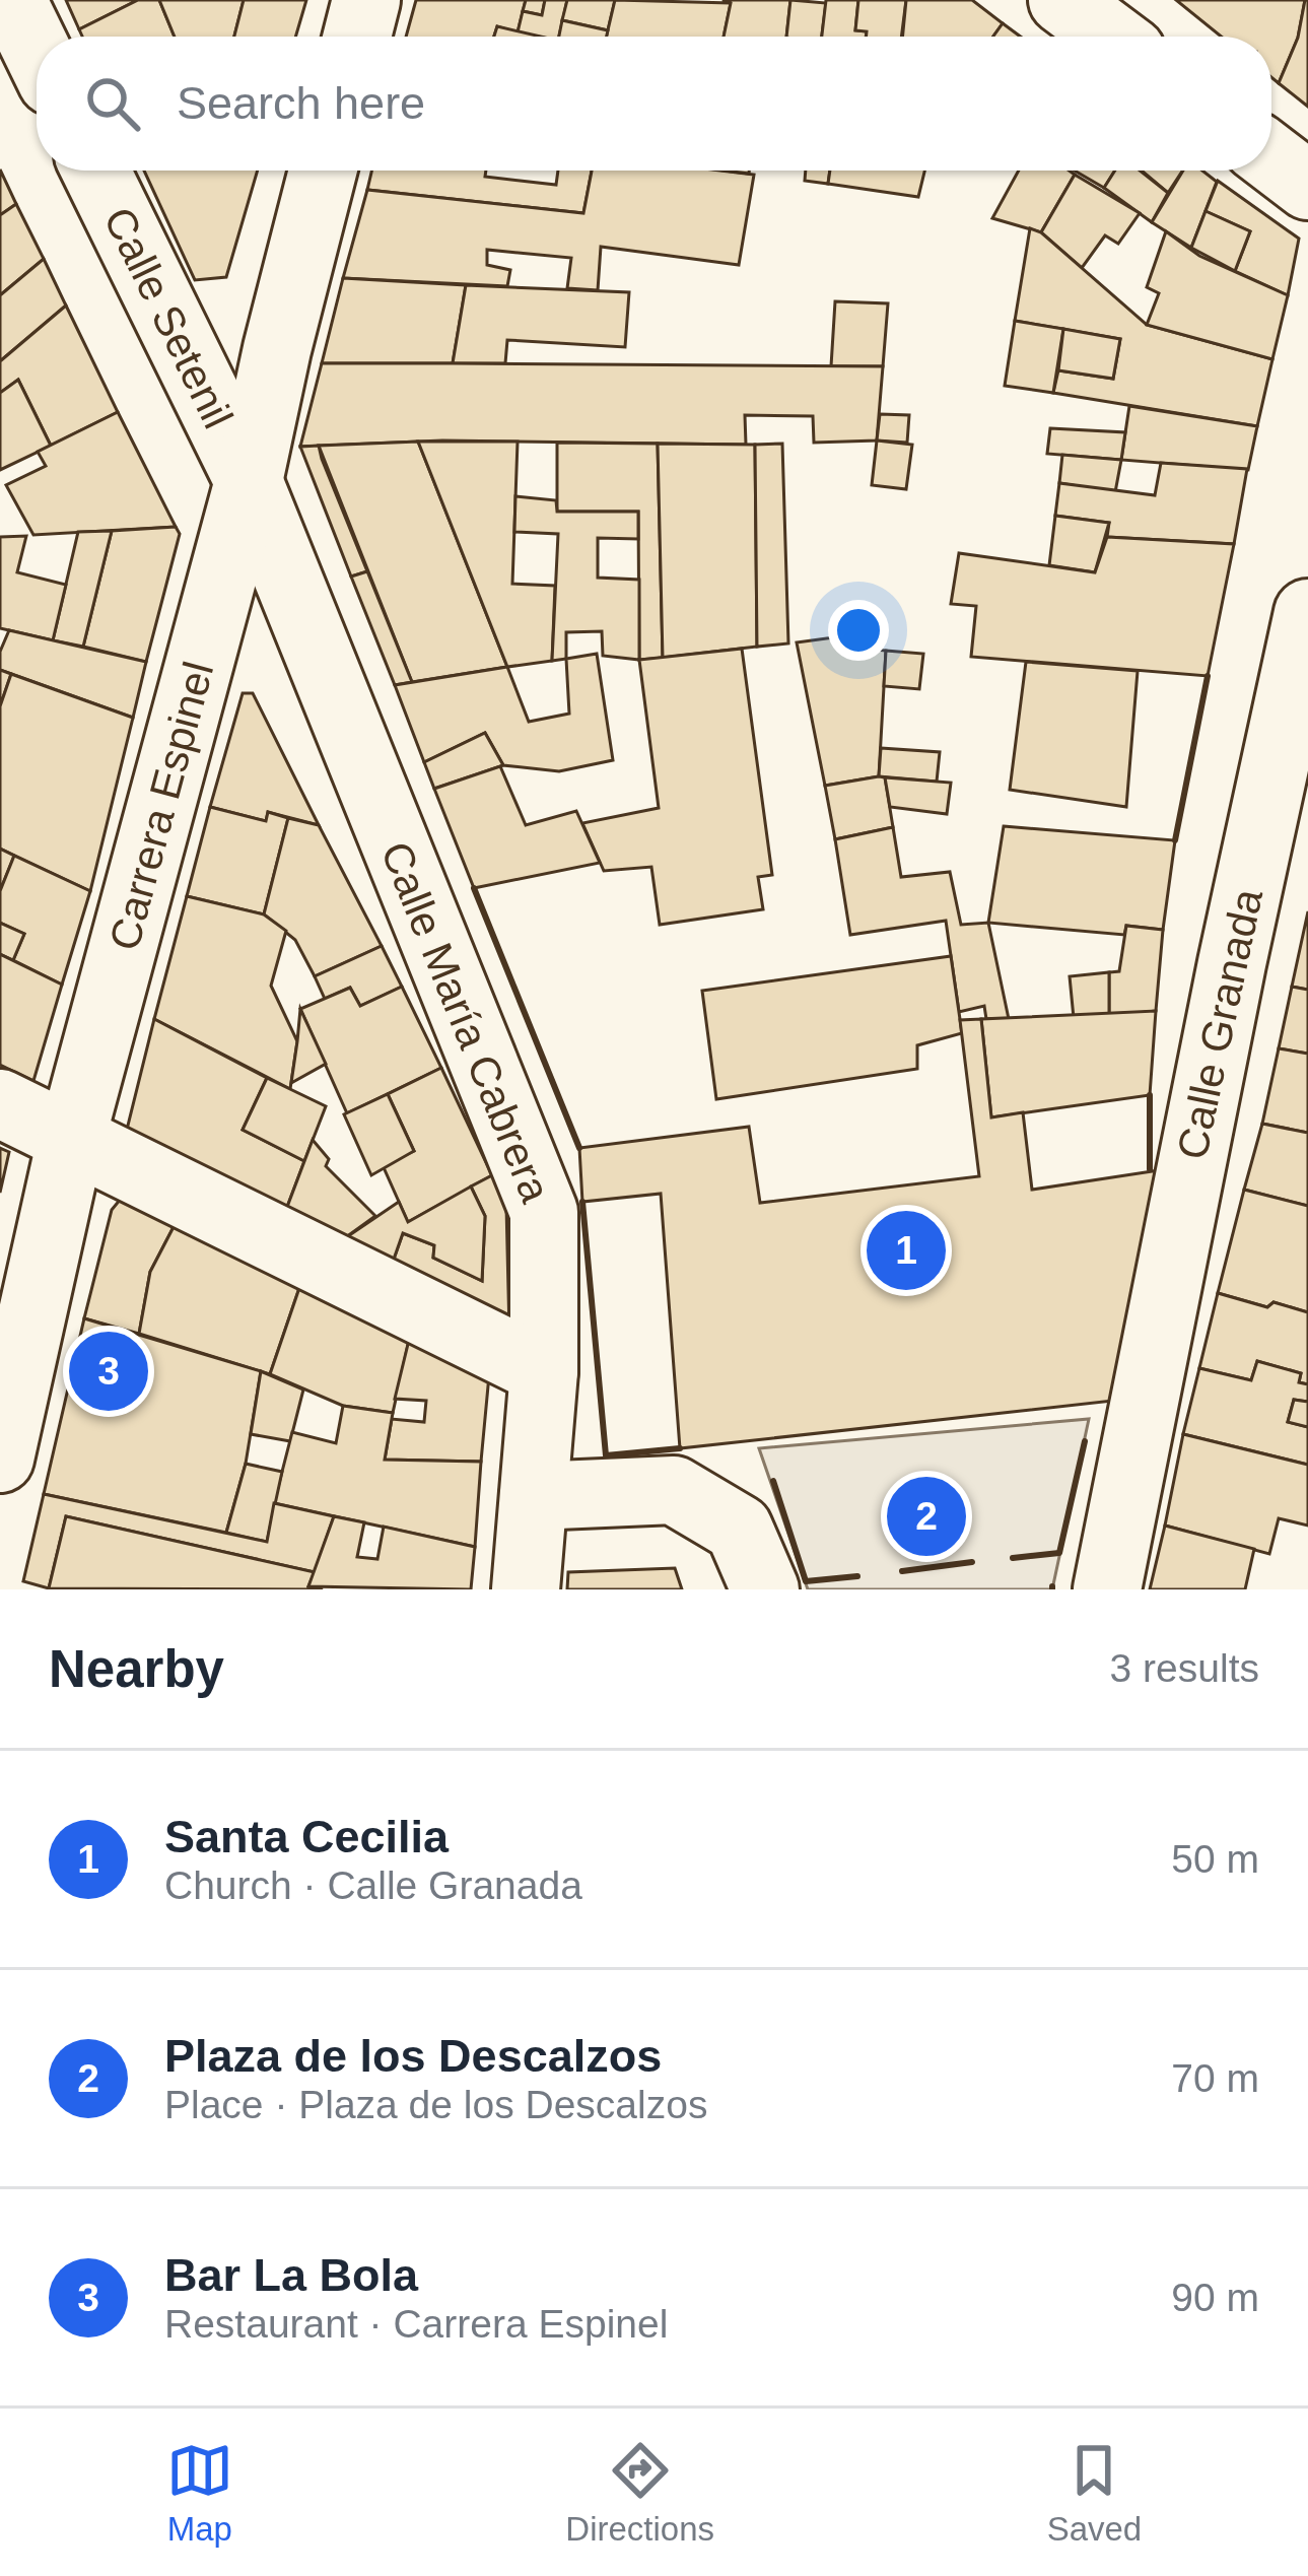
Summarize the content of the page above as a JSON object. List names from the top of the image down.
{
  "streets": {
    "street": [
      "Calle Setenil",
      "Carrera Espinel",
      "Calle María Cabrera",
      "Calle Granada"
    ]
  },
  "crossings": [
    ["Calle Setenil", "Carrera Espinel"],
    ["Calle Setenil", "Calle María Cabrera"],
    ["Carrera Espinel", "Calle María Cabrera"]
  ],
  "page": {
    "search": "Search here",
    "pins": ["1", "3", "2"],
    "heading": ["Nearby", "3 results"],
    "list": [
      {
        "mark": "1",
        "name": "Santa Cecilia",
        "note": "Church · Calle Granada",
        "value": "50 m"
      },
      {
        "mark": "2",
        "name": "Plaza de los Descalzos",
        "note": "Place · Plaza de los Descalzos",
        "value": "70 m"
      },
      {
        "mark": "3",
        "name": "Bar La Bola",
        "note": "Restaurant · Carrera Espinel",
        "value": "90 m"
      }
    ],
    "nav": ["Map", "Directions", "Saved"]
  }
}
